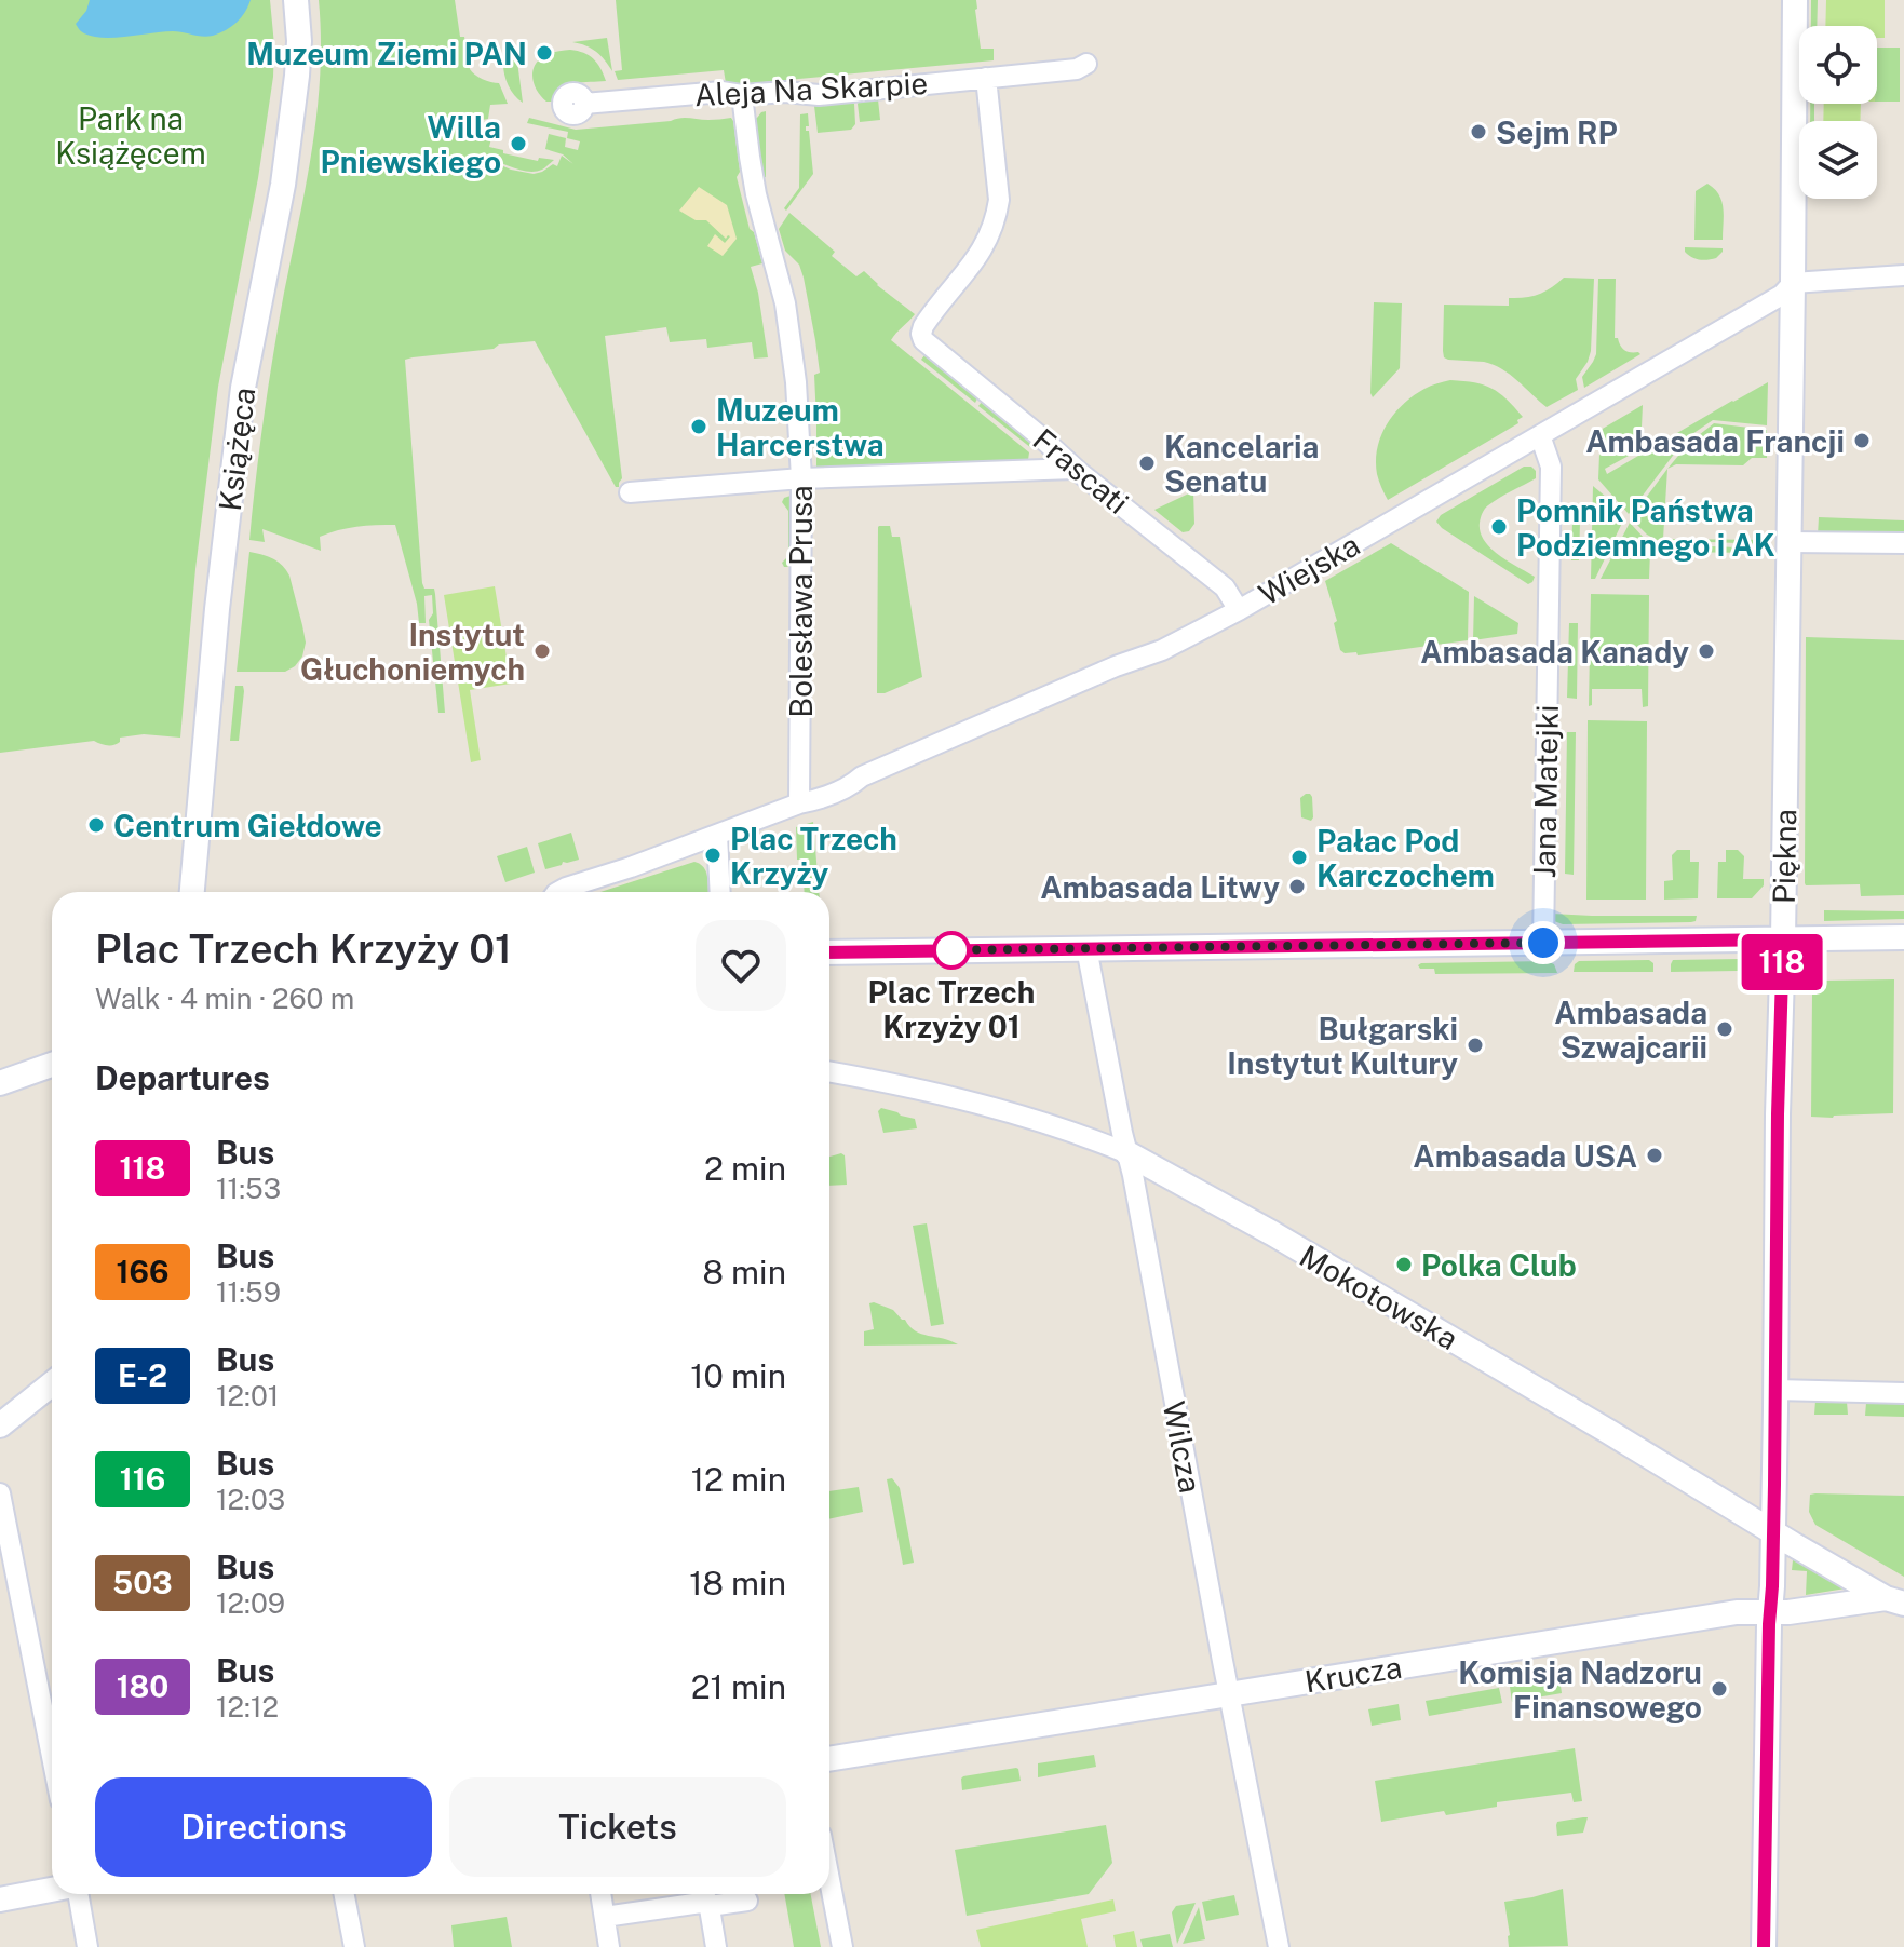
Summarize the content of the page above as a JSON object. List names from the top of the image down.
{
  "streets": {
    "street": [
      "Aleja Na Skarpie",
      "Książęca",
      "Frascati",
      "Wiejska",
      "Bolesława Prusa",
      "Jana Matejki",
      "Piękna",
      "Mokotowska",
      "Wilcza",
      "Krucza"
    ]
  },
  "crossings": [
    ["Aleja Na Skarpie", "Frascati"],
    ["Aleja Na Skarpie", "Bolesława Prusa"],
    ["Frascati", "Wiejska"],
    ["Wiejska", "Bolesława Prusa"],
    ["Wiejska", "Jana Matejki"],
    ["Wiejska", "Piękna"],
    ["Piękna", "Mokotowska"],
    ["Piękna", "Krucza"],
    ["Mokotowska", "Wilcza"],
    ["Mokotowska", "Krucza"],
    ["Wilcza", "Krucza"]
  ],
  "parks": ["Park na Książęcem"],
  "places": [
    "Muzeum Ziemi PAN",
    "Sejm RP",
    "Willa Pniewskiego",
    "Muzeum Harcerstwa",
    "Ambasada Francji",
    "Kancelaria Senatu",
    "Pomnik Państwa Podziemnego i AK",
    "Instytut Głuchoniemych",
    "Ambasada Kanady",
    "Centrum Giełdowe",
    "Plac Trzech Krzyży",
    "Pałac Pod Karczochem",
    "Ambasada Litwy",
    "Plac Trzech Krzyży 01",
    "Ambasada Szwajcarii",
    "Bułgarski Instytut Kultury",
    "Ambasada USA",
    "Polka Club",
    "Komisja Nadzoru Finansowego"
  ],
  "lines": ["bus line 118"],
  "page": {
    "on_map": "118",
    "heading": [
      ["Plac Trzech Krzyży 01", "Walk · 4 min · 260 m"],
      "Departures"
    ],
    "list": [
      {
        "mark": "118",
        "name": "Bus",
        "note": "11:53",
        "value": "2 min"
      },
      {
        "mark": "166",
        "name": "Bus",
        "note": "11:59",
        "value": "8 min"
      },
      {
        "mark": "E-2",
        "name": "Bus",
        "note": "12:01",
        "value": "10 min"
      },
      {
        "mark": "116",
        "name": "Bus",
        "note": "12:03",
        "value": "12 min"
      },
      {
        "mark": "503",
        "name": "Bus",
        "note": "12:09",
        "value": "18 min"
      },
      {
        "mark": "180",
        "name": "Bus",
        "note": "12:12",
        "value": "21 min"
      }
    ],
    "buttons": ["Directions", "Tickets"]
  }
}
